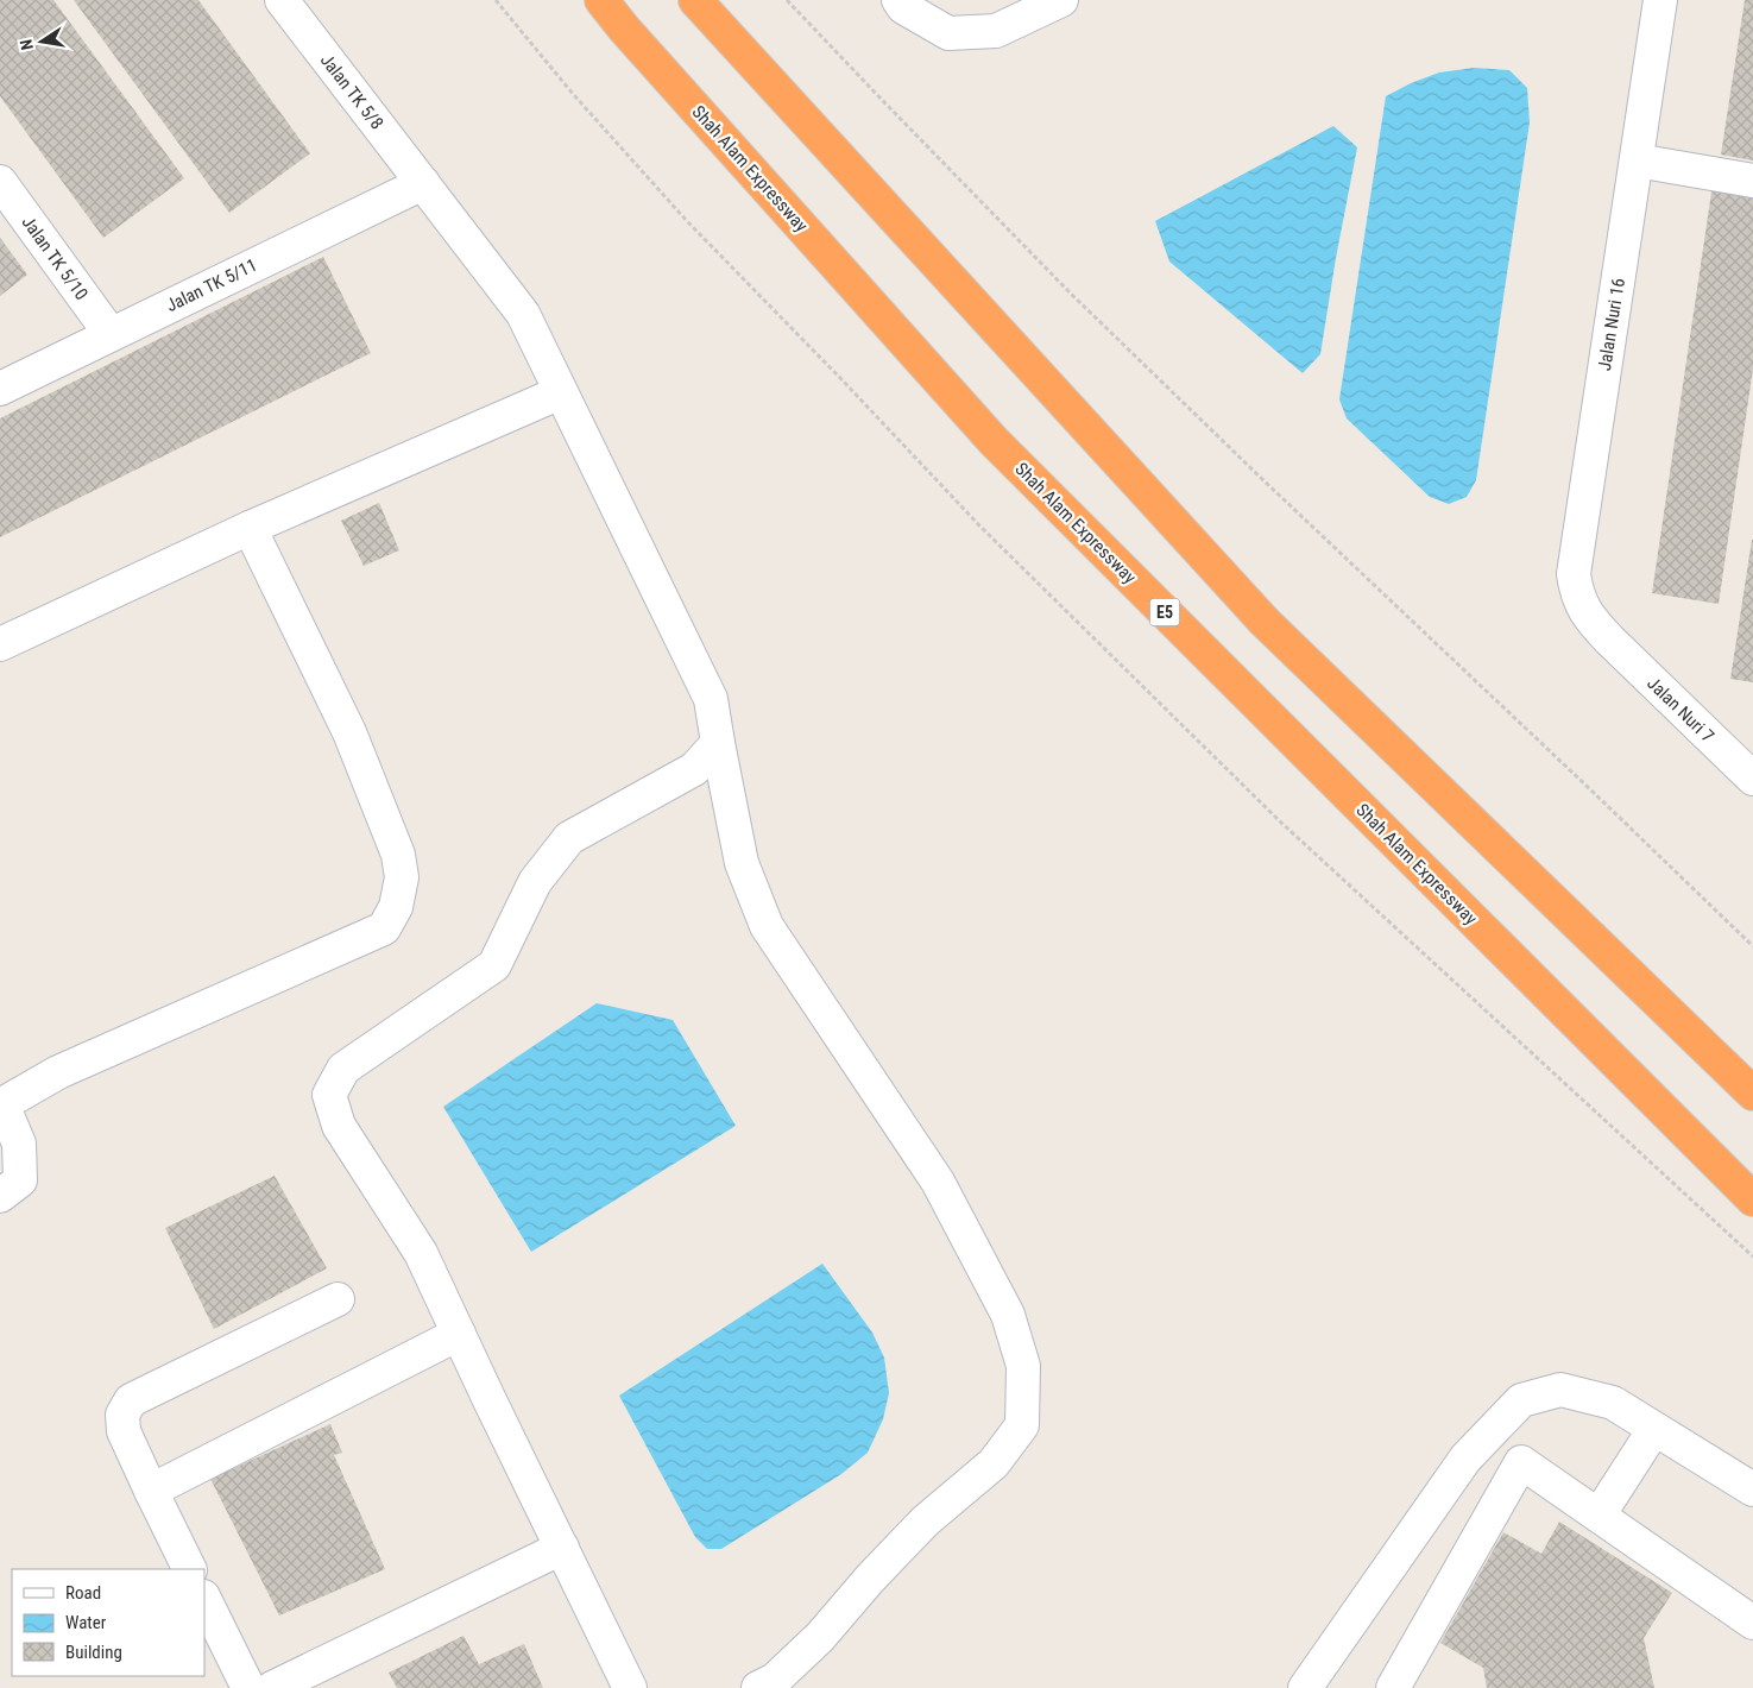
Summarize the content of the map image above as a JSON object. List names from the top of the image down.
{
  "streets": {
    "highway": ["Shah Alam Expressway", "E5"],
    "street": [
      "Jalan TK 5/8",
      "Jalan TK 5/10",
      "Jalan TK 5/11",
      "Jalan Nuri 16",
      "Jalan Nuri 7"
    ]
  },
  "crossings": [
    ["Jalan TK 5/8", "Jalan TK 5/11"],
    ["Jalan TK 5/10", "Jalan TK 5/11"],
    ["Jalan Nuri 16", "Jalan Nuri 7"]
  ],
  "legend": ["Road", "Water", "Building"],
  "north": "left"
}
